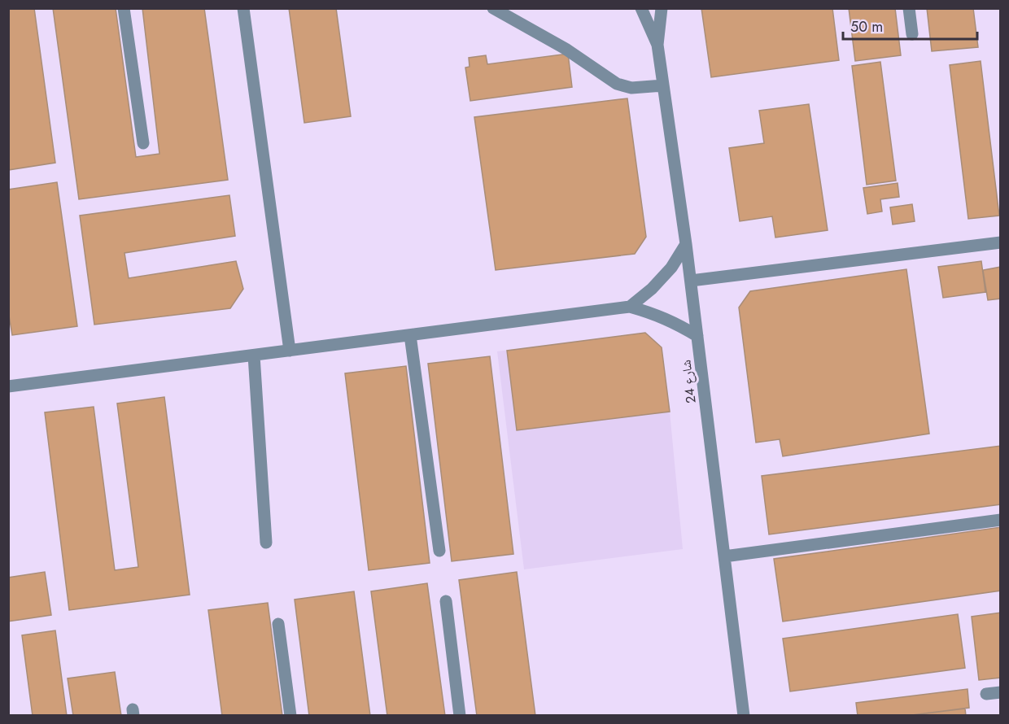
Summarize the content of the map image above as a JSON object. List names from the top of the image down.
{
  "streets": {
    "street": ["شارع 24"]
  },
  "scale_bar": "50 m"
}
